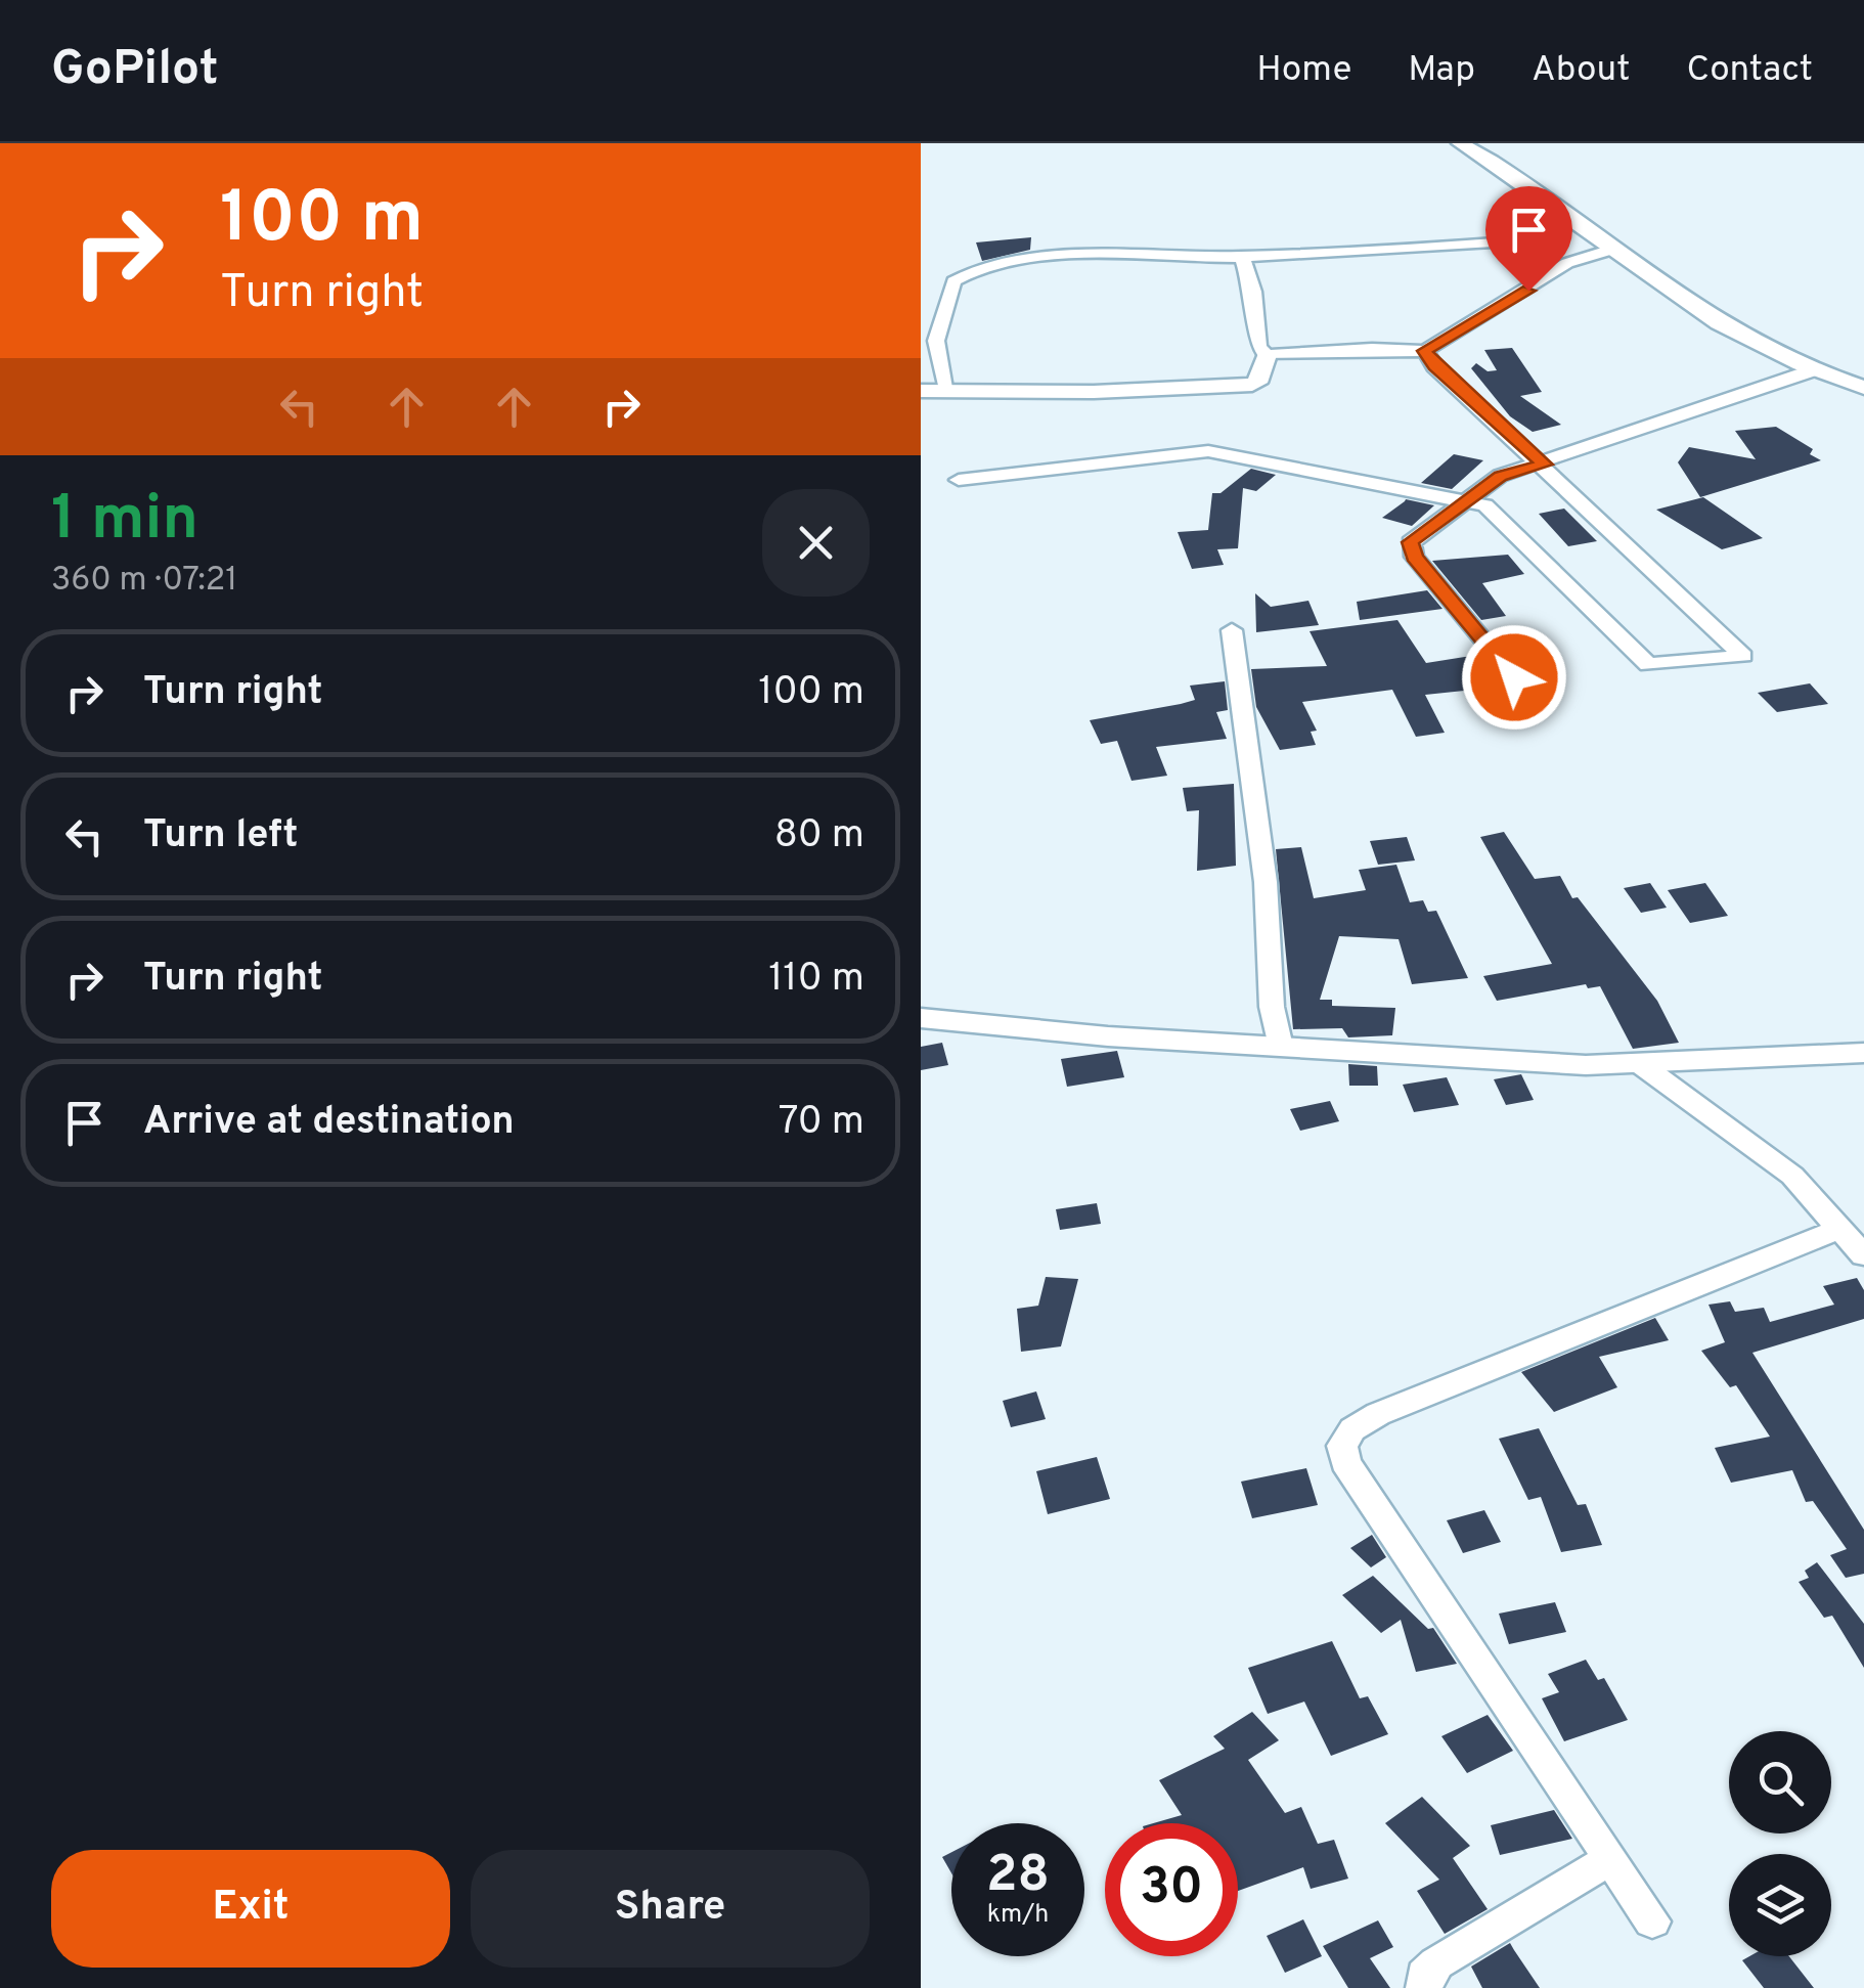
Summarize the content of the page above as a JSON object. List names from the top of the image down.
{
  "page": {
    "header": "GoPilot",
    "nav": [
      "Home",
      "Map",
      "About",
      "Contact"
    ],
    "turn": ["100 m", "Turn right"],
    "heading": ["1 min", "360 m · 07:21"],
    "list": [
      {
        "name": "Turn right",
        "value": "100 m"
      },
      {
        "name": "Turn left",
        "value": "80 m"
      },
      {
        "name": "Turn right",
        "value": "110 m"
      },
      {
        "name": "Arrive at destination",
        "value": "70 m"
      }
    ],
    "speed": "28 km/h",
    "limit": "30",
    "buttons": ["Exit", "Share"]
  }
}
